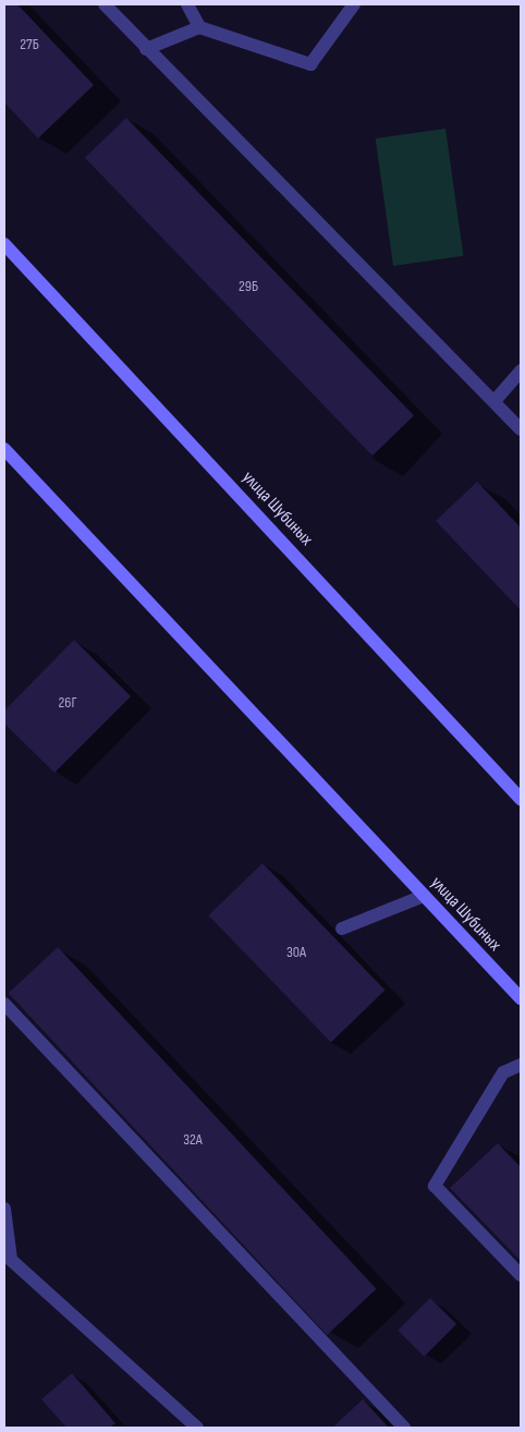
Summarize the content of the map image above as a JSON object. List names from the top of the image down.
{
  "streets": {
    "main road": ["улица Шубиных"]
  },
  "house_numbers": [
    "27Б",
    "29Б",
    "26Г",
    "30А",
    "32А"
  ]
}
